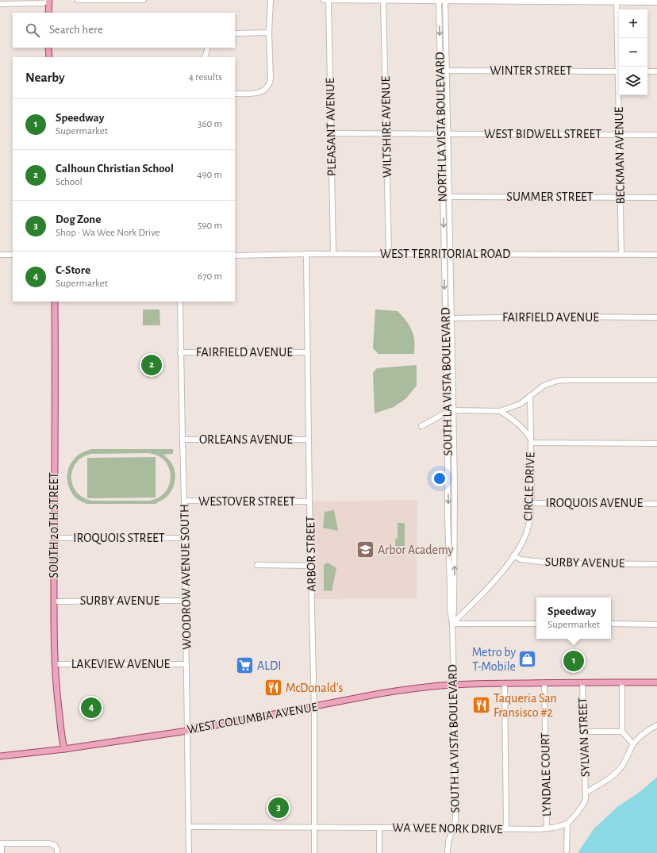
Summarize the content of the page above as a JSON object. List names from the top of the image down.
{
  "streets": {
    "main road": ["SOUTH 20TH STREET", "WEST COLUMBIA AVENUE"],
    "street": [
      "WINTER STREET",
      "PLEASANT AVENUE",
      "WILTSHIRE AVENUE",
      "NORTH LA VISTA BOULEVARD",
      "WEST BIDWELL STREET",
      "BECKMAN AVENUE",
      "SUMMER STREET",
      "WEST TERRITORIAL ROAD",
      "FAIRFIELD AVENUE",
      "SOUTH LA VISTA BOULEVARD",
      "ORLEANS AVENUE",
      "CIRCLE DRIVE",
      "WESTOVER STREET",
      "IROQUOIS AVENUE",
      "IROQUOIS STREET",
      "ARBOR STREET",
      "SURBY AVENUE",
      "WOODROW AVENUE SOUTH",
      "LAKEVIEW AVENUE",
      "SYLVAN STREET",
      "LYNDALE COURT",
      "WA WEE NORK DRIVE"
    ]
  },
  "crossings": [
    ["WINTER STREET", "NORTH LA VISTA BOULEVARD"],
    ["PLEASANT AVENUE", "WEST TERRITORIAL ROAD"],
    ["WILTSHIRE AVENUE", "WEST TERRITORIAL ROAD"],
    ["NORTH LA VISTA BOULEVARD", "WEST BIDWELL STREET"],
    ["NORTH LA VISTA BOULEVARD", "SUMMER STREET"],
    ["NORTH LA VISTA BOULEVARD", "WEST TERRITORIAL ROAD"],
    ["NORTH LA VISTA BOULEVARD", "SOUTH LA VISTA BOULEVARD"],
    ["WEST BIDWELL STREET", "BECKMAN AVENUE"],
    ["BECKMAN AVENUE", "SUMMER STREET"],
    ["BECKMAN AVENUE", "WEST TERRITORIAL ROAD"],
    ["WEST TERRITORIAL ROAD", "SOUTH LA VISTA BOULEVARD"],
    ["WEST TERRITORIAL ROAD", "ARBOR STREET"],
    ["FAIRFIELD AVENUE", "SOUTH LA VISTA BOULEVARD"],
    ["FAIRFIELD AVENUE", "ARBOR STREET"],
    ["FAIRFIELD AVENUE", "WOODROW AVENUE SOUTH"],
    ["SOUTH LA VISTA BOULEVARD", "CIRCLE DRIVE"],
    ["SOUTH LA VISTA BOULEVARD", "WEST COLUMBIA AVENUE"],
    ["SOUTH LA VISTA BOULEVARD", "WA WEE NORK DRIVE"],
    ["ORLEANS AVENUE", "ARBOR STREET"],
    ["ORLEANS AVENUE", "WOODROW AVENUE SOUTH"],
    ["CIRCLE DRIVE", "IROQUOIS AVENUE"],
    ["CIRCLE DRIVE", "SURBY AVENUE"],
    ["WESTOVER STREET", "ARBOR STREET"],
    ["WESTOVER STREET", "WOODROW AVENUE SOUTH"],
    ["SOUTH 20TH STREET", "IROQUOIS STREET"],
    ["SOUTH 20TH STREET", "SURBY AVENUE"],
    ["SOUTH 20TH STREET", "LAKEVIEW AVENUE"],
    ["SOUTH 20TH STREET", "WEST COLUMBIA AVENUE"],
    ["IROQUOIS STREET", "WOODROW AVENUE SOUTH"],
    ["ARBOR STREET", "WEST COLUMBIA AVENUE"],
    ["ARBOR STREET", "WA WEE NORK DRIVE"],
    ["SURBY AVENUE", "WOODROW AVENUE SOUTH"],
    ["WOODROW AVENUE SOUTH", "LAKEVIEW AVENUE"],
    ["WOODROW AVENUE SOUTH", "WEST COLUMBIA AVENUE"],
    ["WOODROW AVENUE SOUTH", "WA WEE NORK DRIVE"],
    ["WEST COLUMBIA AVENUE", "SYLVAN STREET"],
    ["WEST COLUMBIA AVENUE", "LYNDALE COURT"],
    ["LYNDALE COURT", "WA WEE NORK DRIVE"]
  ],
  "places": {
    "school or university": ["Arbor Academy"],
    "shop": ["Metro by T-Mobile"],
    "supermarket": ["ALDI"],
    "restaurant": ["McDonald's", "Taqueria San Fransisco #2"]
  },
  "page": {
    "map_buttons": ["+", "−"],
    "search": "Search here",
    "heading": ["Nearby", "4 results"],
    "list": [
      {
        "mark": "1",
        "name": "Speedway",
        "note": "Supermarket",
        "value": "360 m"
      },
      {
        "mark": "2",
        "name": "Calhoun Christian School",
        "note": "School",
        "value": "490 m"
      },
      {
        "mark": "3",
        "name": "Dog Zone",
        "note": "Shop · Wa Wee Nork Drive",
        "value": "590 m"
      },
      {
        "mark": "4",
        "name": "C-Store",
        "note": "Supermarket",
        "value": "670 m"
      }
    ],
    "pins": [
      "2",
      "1",
      "4",
      "3"
    ],
    "popup": ["Speedway", "Supermarket"]
  }
}
